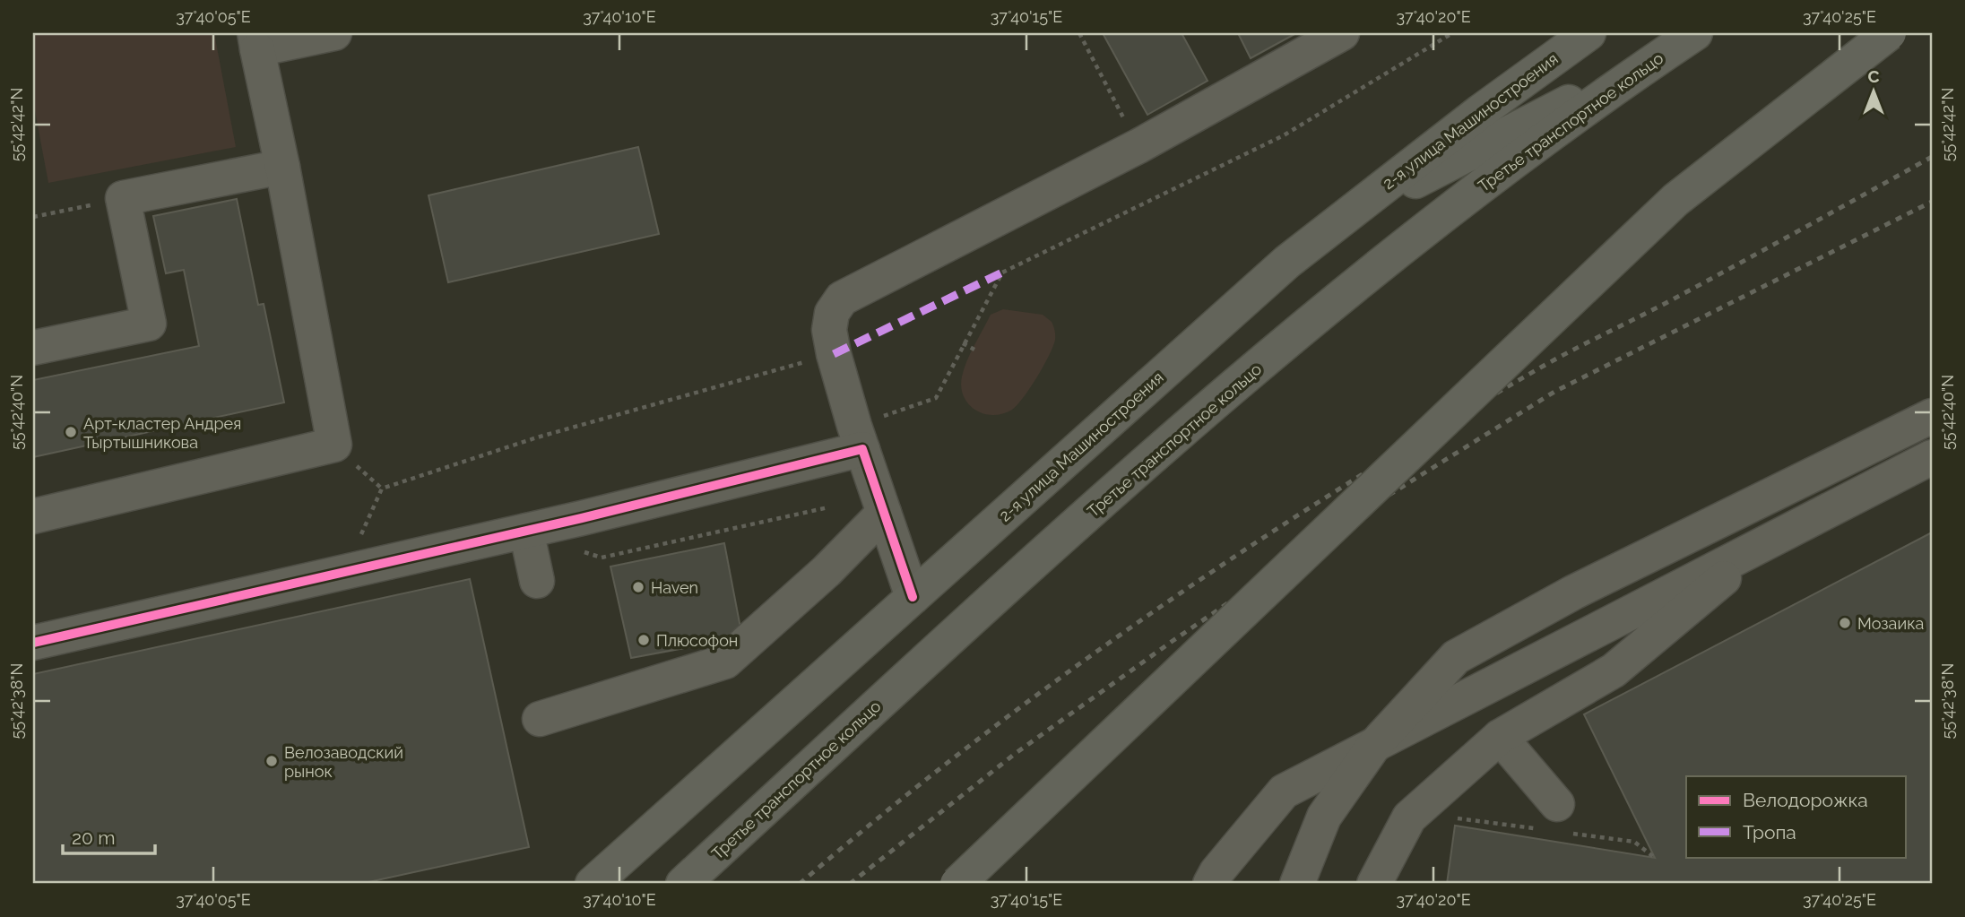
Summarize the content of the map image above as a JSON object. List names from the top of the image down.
{
  "streets": {
    "main road": ["2-я улица Машиностроения", "Третье транспортное кольцо"]
  },
  "places": [
    "Арт-кластер Андрея Тыртышникова",
    "Haven",
    "Мозаика",
    "Плюсофон",
    "Велозаводский рынок"
  ],
  "legend": ["Велодорожка", "Тропа"],
  "scale_bar": "20 m",
  "north": "top",
  "coordinates": [
    "37°40'05\"E",
    "37°40'10\"E",
    "37°40'15\"E",
    "37°40'20\"E",
    "37°40'25\"E",
    "55°42'42\"N",
    "55°42'40\"N",
    "55°42'38\"N"
  ]
}
